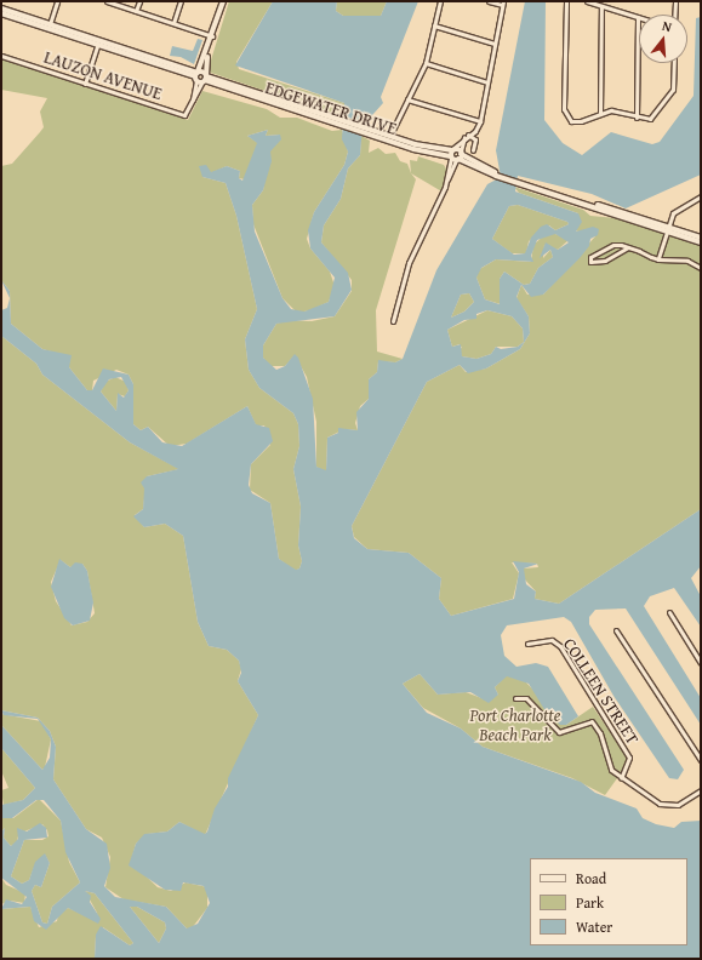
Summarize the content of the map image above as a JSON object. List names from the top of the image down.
{
  "streets": {
    "street": ["LAUZON AVENUE", "EDGEWATER DRIVE", "COLLEEN STREET"]
  },
  "parks": ["Port Charlotte Beach Park"],
  "legend": ["Road", "Park", "Water"],
  "north": "top"
}
